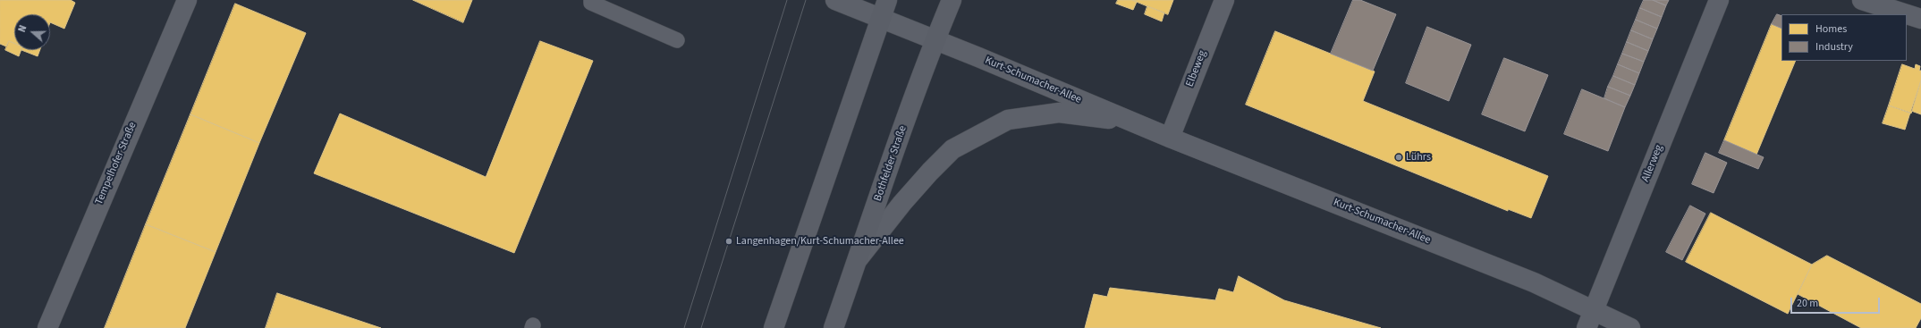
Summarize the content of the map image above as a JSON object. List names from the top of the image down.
{
  "streets": {
    "main road": ["Bothfelder Straße"],
    "street": [
      "Elbeweg",
      "Kurt-Schumacher-Allee",
      "Tempelhofer Straße",
      "Allerweg"
    ]
  },
  "crossings": [
    ["Elbeweg", "Kurt-Schumacher-Allee"],
    ["Kurt-Schumacher-Allee", "Bothfelder Straße"],
    ["Kurt-Schumacher-Allee", "Allerweg"]
  ],
  "places": ["Lührs", "Langenhagen/Kurt-Schumacher-Allee"],
  "legend": ["Homes", "Industry"],
  "scale_bar": "20 m",
  "north": "left"
}
